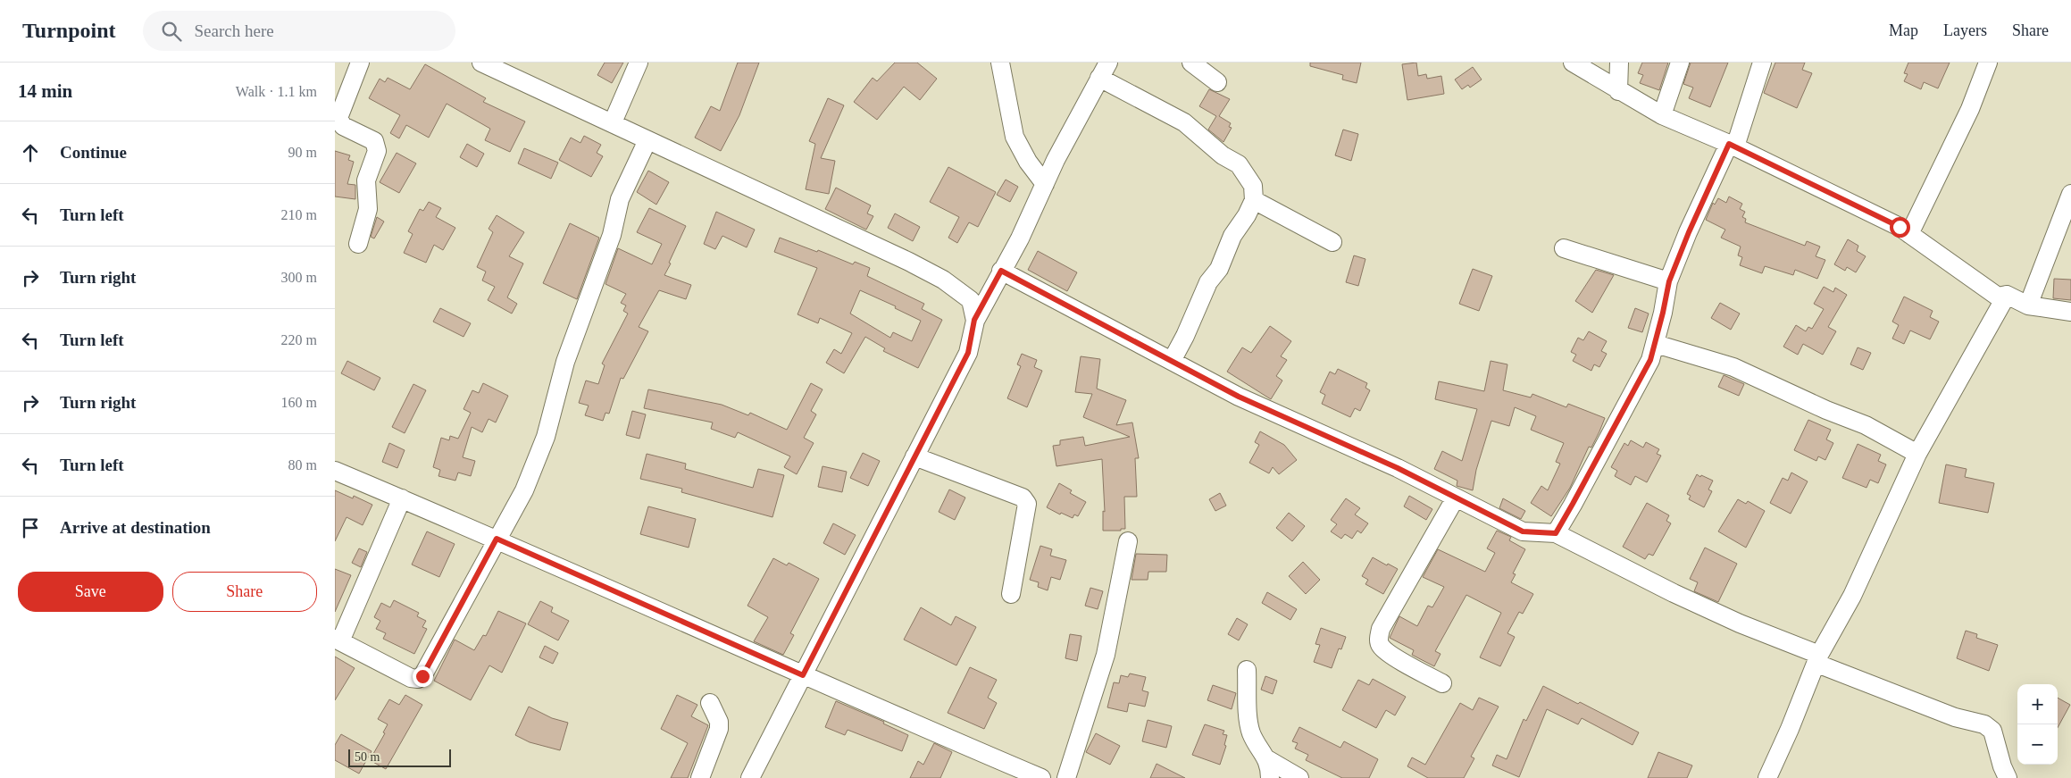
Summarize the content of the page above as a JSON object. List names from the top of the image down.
{
  "scale_bar": "50 m",
  "page": {
    "header": "Turnpoint",
    "search": "Search here",
    "nav": ["Map", "Layers", "Share"],
    "heading": ["14 min", "Walk · 1.1 km"],
    "list": [
      ["Continue", "90 m"],
      ["Turn left", "210 m"],
      ["Turn right", "300 m"],
      ["Turn left", "220 m"],
      ["Turn right", "160 m"],
      ["Turn left", "80 m"],
      "Arrive at destination"
    ],
    "buttons": ["Save", "Share"],
    "map_buttons": ["+", "−"],
    "scale": "50 m"
  }
}
